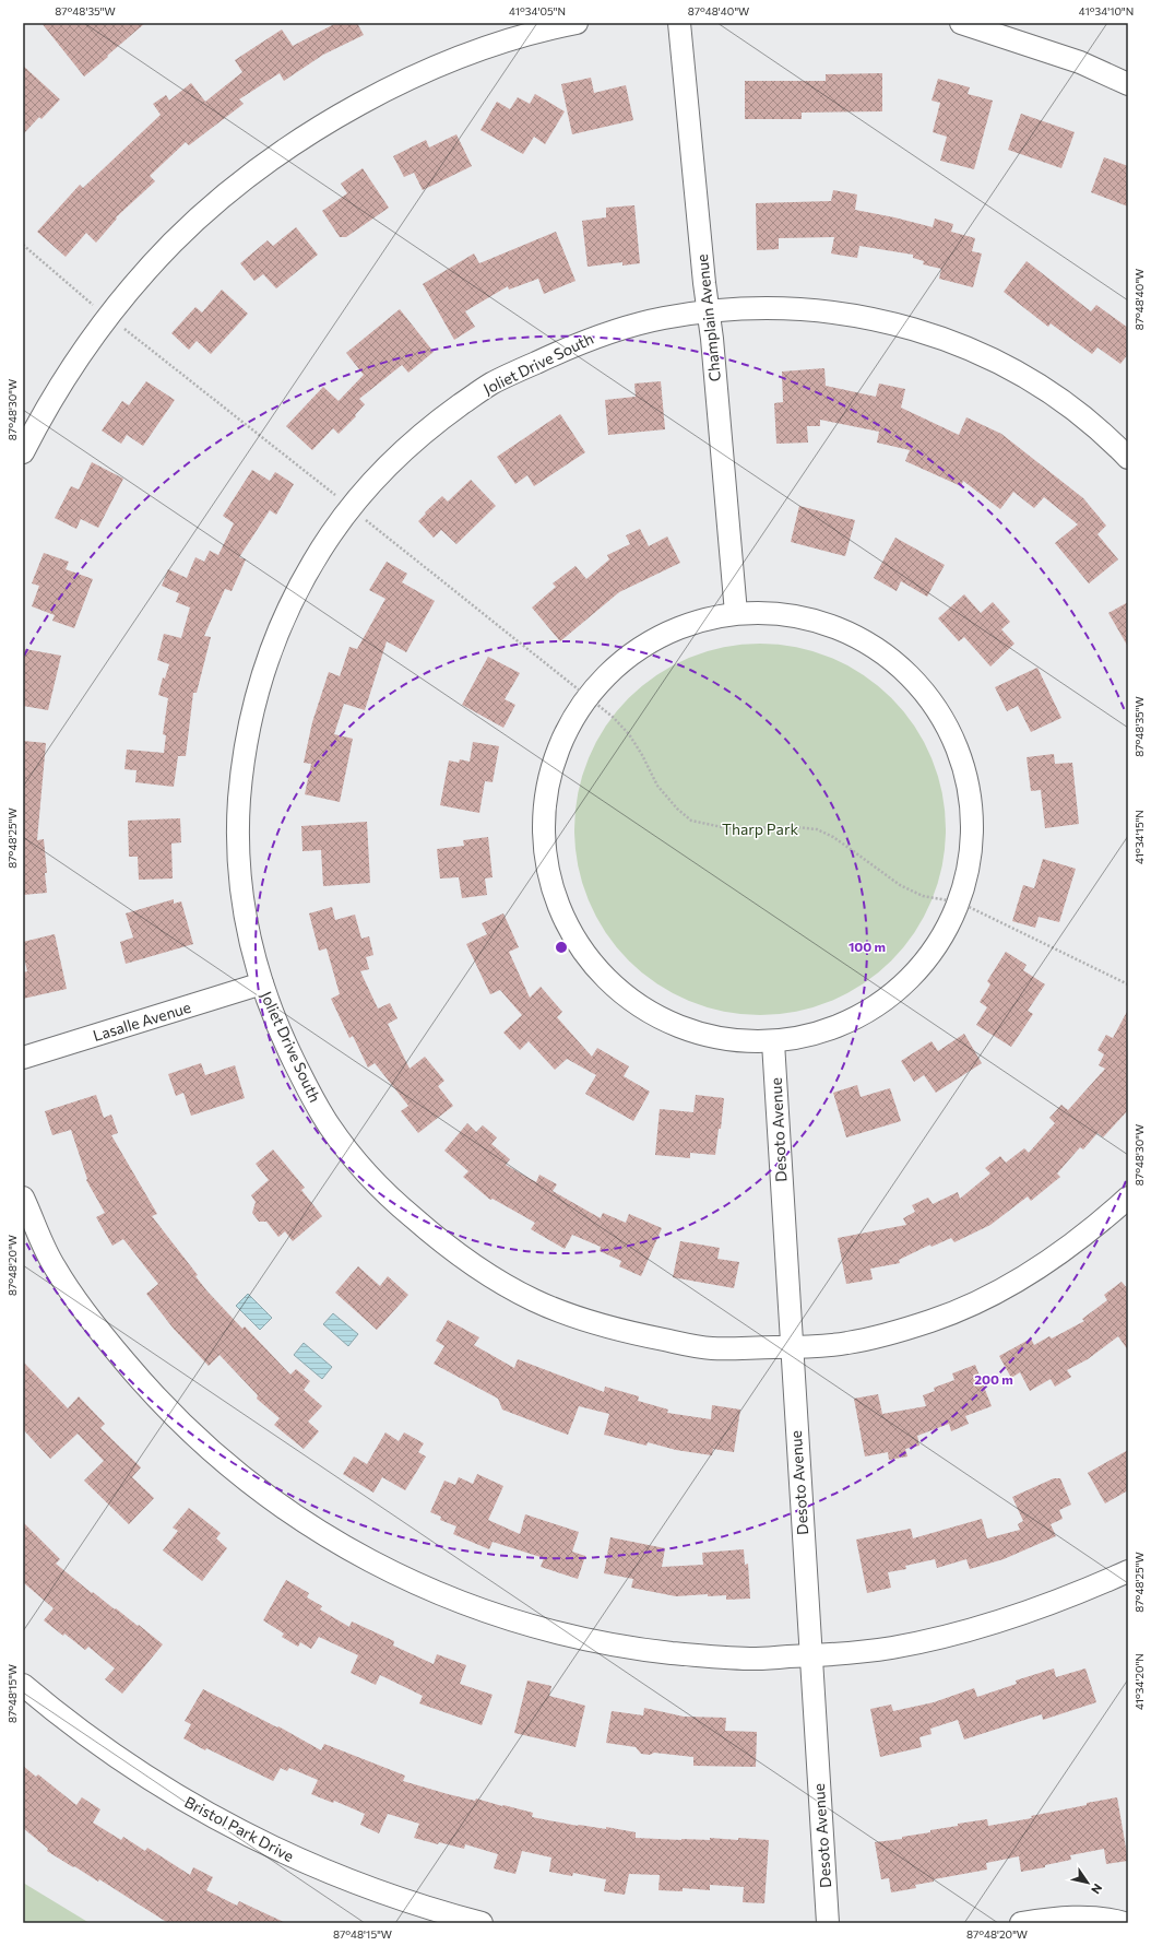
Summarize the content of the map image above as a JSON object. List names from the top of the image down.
{
  "streets": {
    "street": [
      "Champlain Avenue",
      "Joliet Drive South",
      "Lasalle Avenue",
      "Desoto Avenue",
      "Bristol Park Drive"
    ]
  },
  "crossings": [
    ["Champlain Avenue", "Joliet Drive South"],
    ["Joliet Drive South", "Lasalle Avenue"],
    ["Joliet Drive South", "Desoto Avenue"]
  ],
  "parks": ["Tharp Park"],
  "north": "bottom right",
  "coordinates": [
    "87°48'35\"W",
    "41°34'05\"N",
    "87°48'40\"W",
    "41°34'10\"N",
    "87°48'30\"W",
    "41°34'15\"N",
    "87°48'25\"W",
    "87°48'20\"W",
    "41°34'20\"N",
    "87°48'15\"W"
  ],
  "rings": ["100 m", "200 m"]
}
